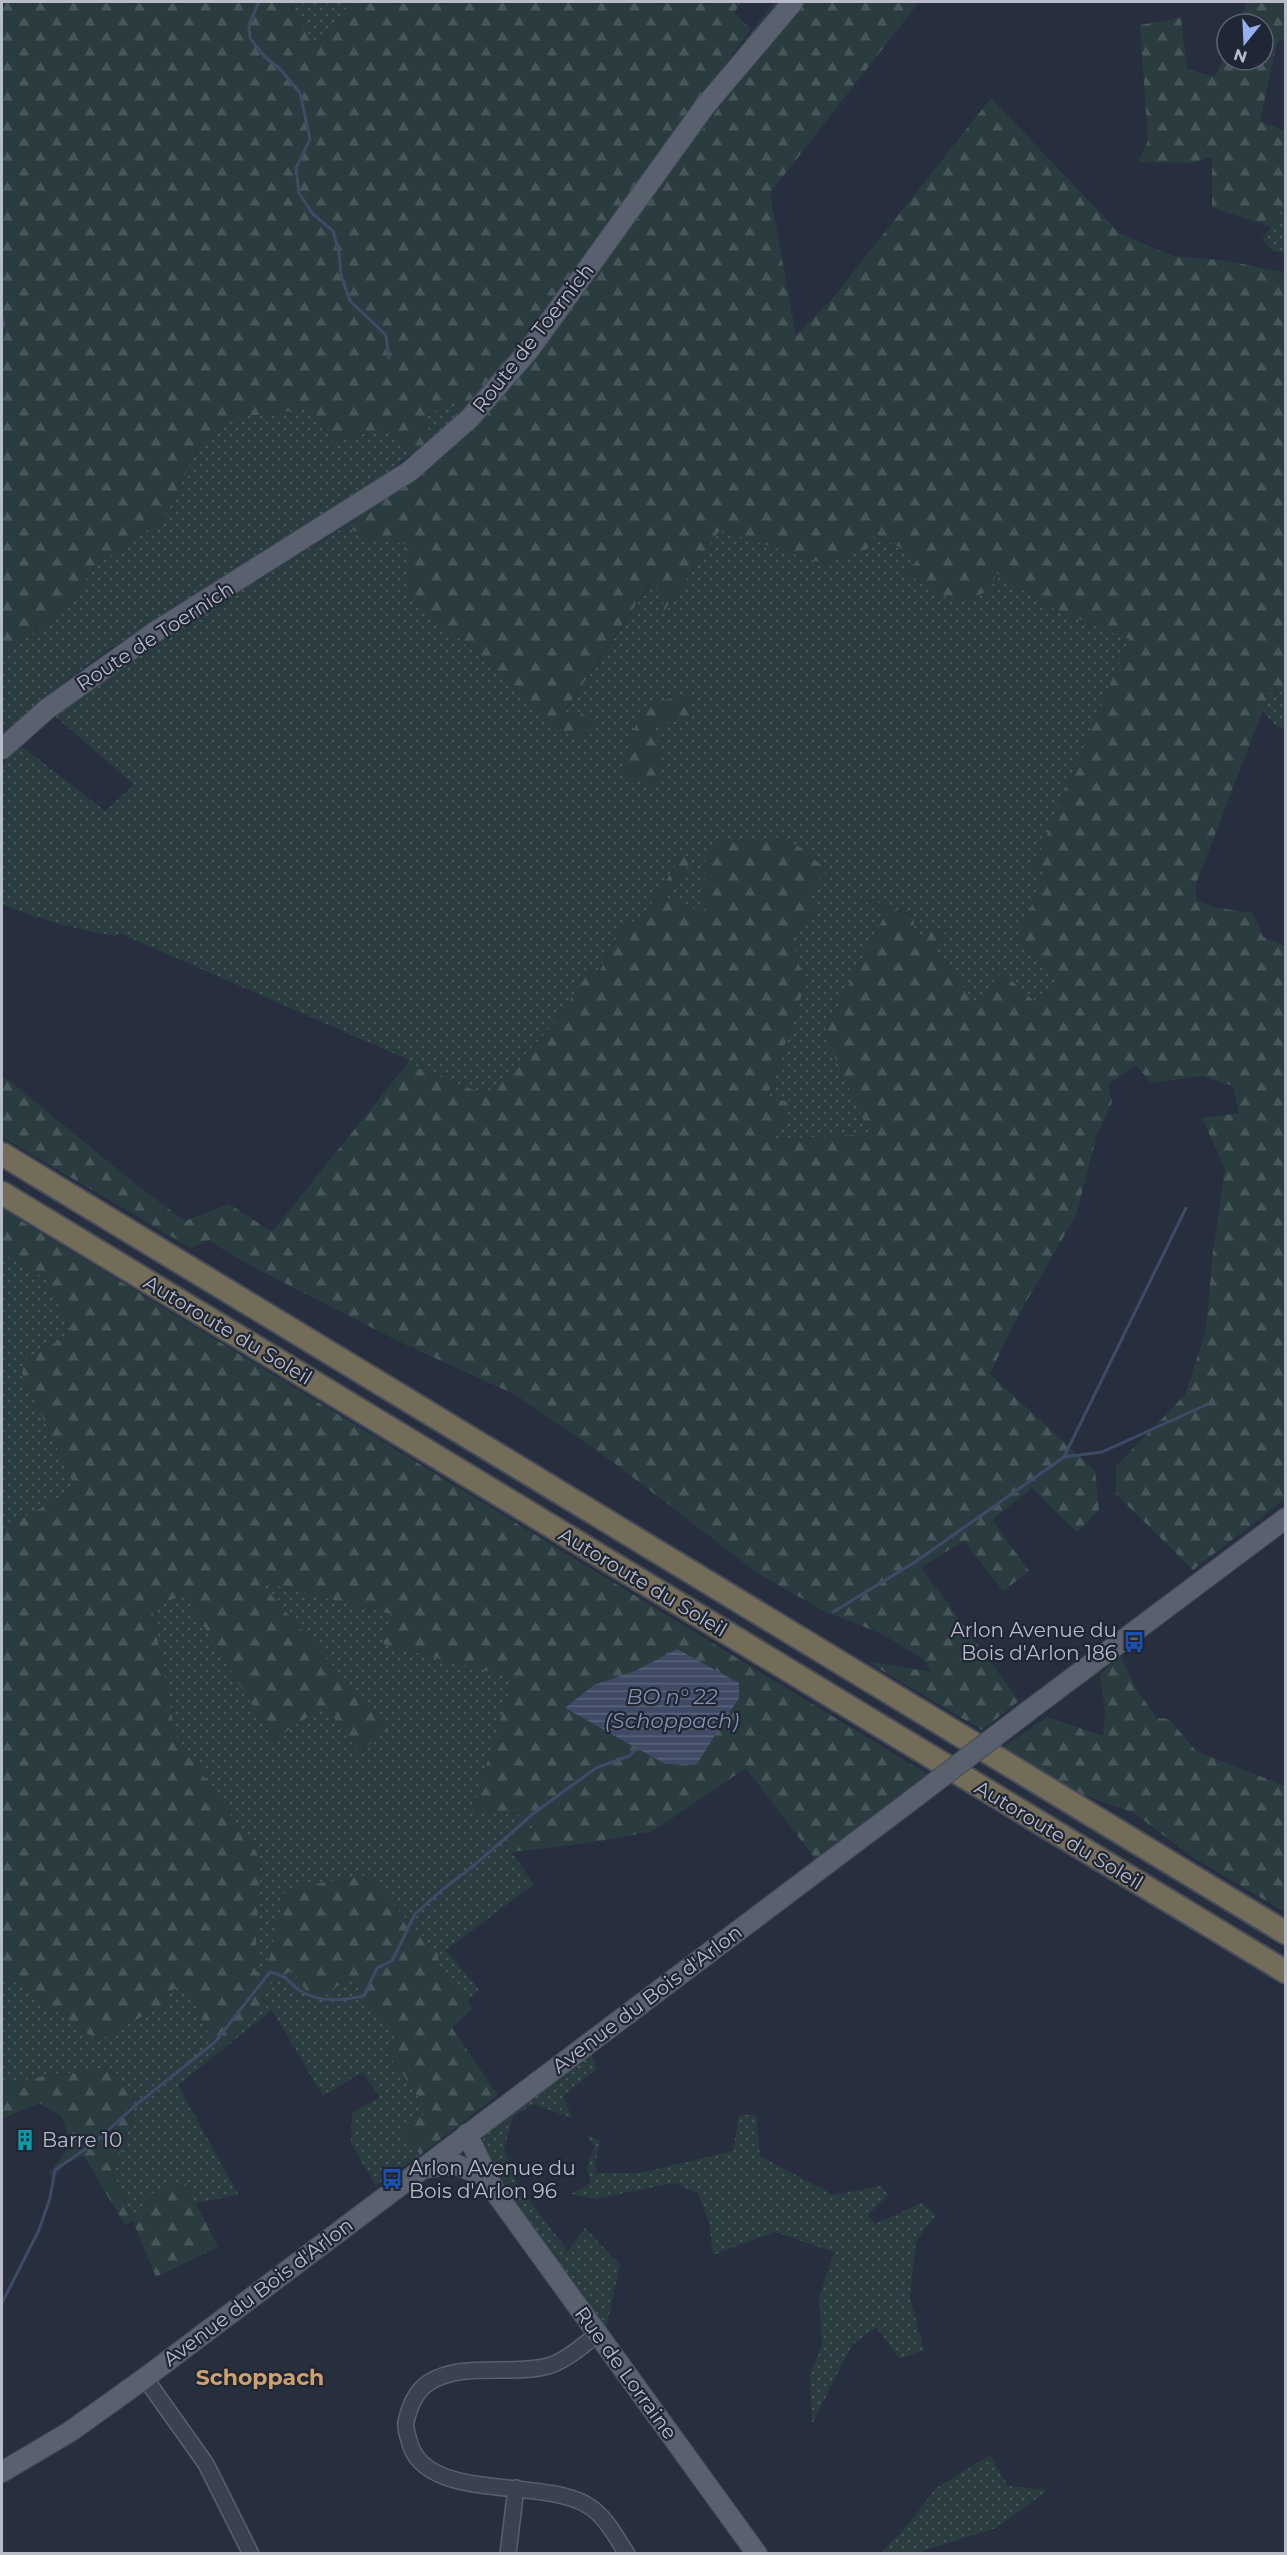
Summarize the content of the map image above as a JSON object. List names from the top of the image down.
{
  "streets": {
    "highway": ["Autoroute du Soleil"],
    "main road": ["Route de Toernich", "Avenue du Bois d'Arlon", "Rue de Lorraine"]
  },
  "crossings": [
    ["Avenue du Bois d'Arlon", "Rue de Lorraine"]
  ],
  "districts": ["Schoppach"],
  "water": ["BO n° 22 (Schoppach)"],
  "places": {
    "bus stop": ["Arlon Avenue du Bois d'Arlon 186", "Arlon Avenue du Bois d'Arlon 96"],
    "building": ["Barre 10"]
  },
  "north": "bottom"
}
